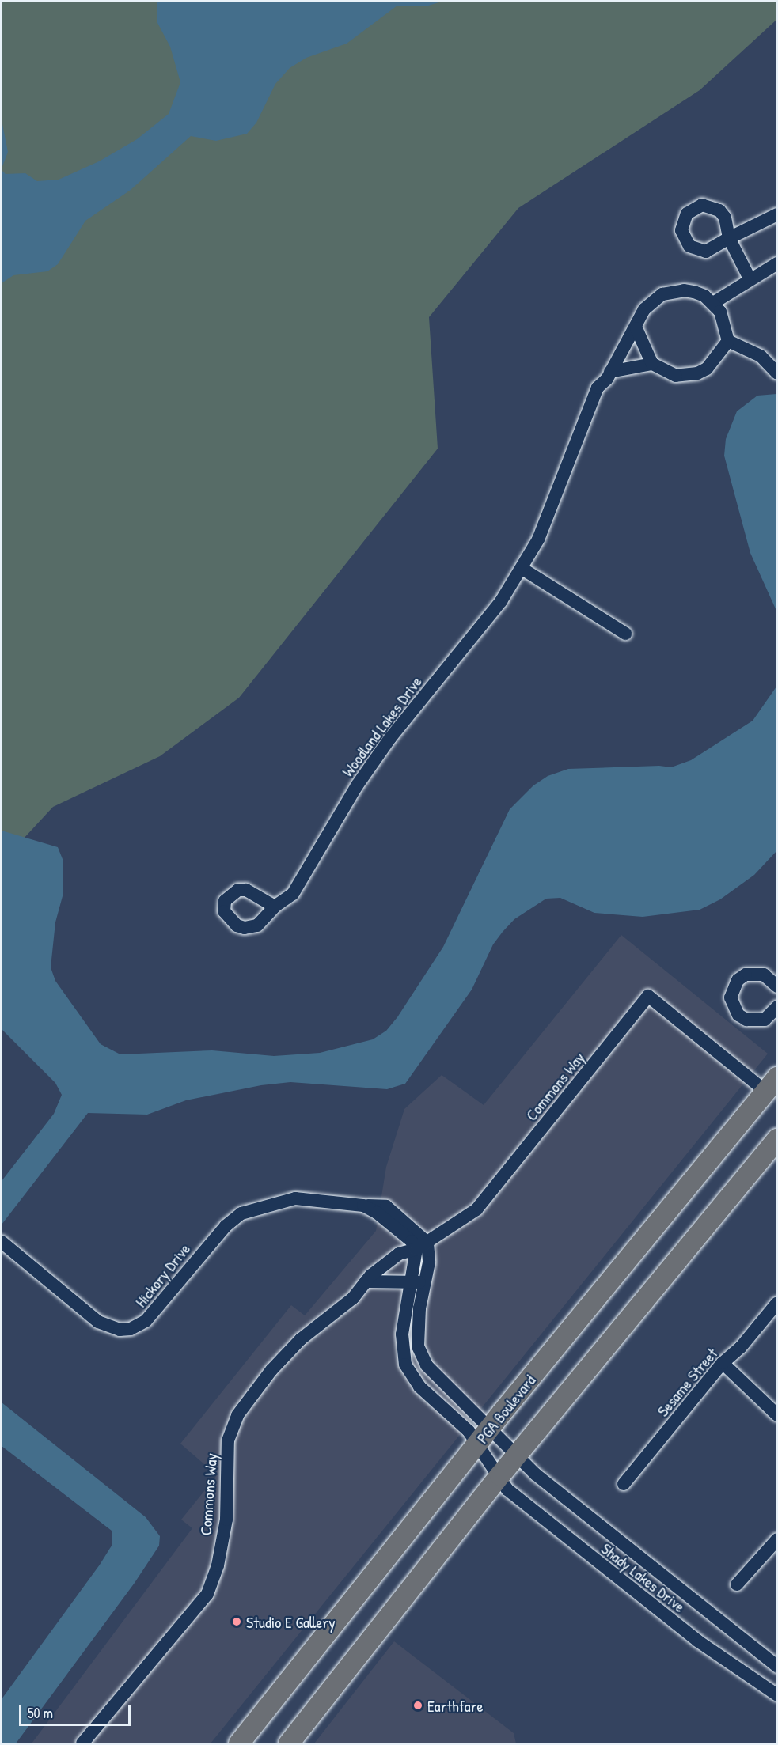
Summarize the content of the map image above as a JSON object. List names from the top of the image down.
{
  "streets": {
    "main road": ["PGA Boulevard"],
    "street": [
      "Woodland Lakes Drive",
      "Commons Way",
      "Hickory Drive",
      "Sesame Street",
      "Shady Lakes Drive"
    ]
  },
  "crossings": [
    ["Commons Way", "Hickory Drive"],
    ["Commons Way", "PGA Boulevard"]
  ],
  "places": ["Studio E Gallery", "Earthfare"],
  "scale_bar": "50 m"
}
